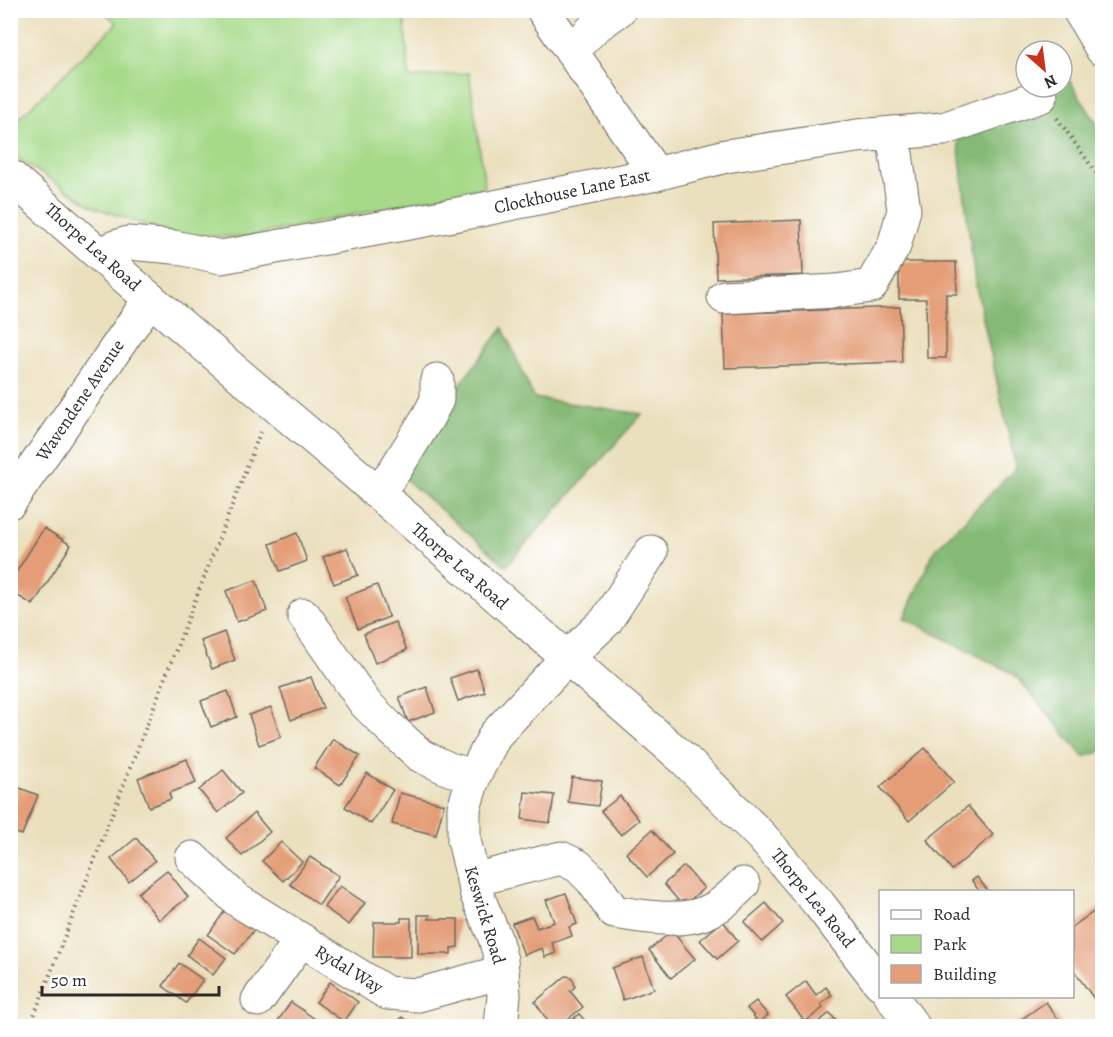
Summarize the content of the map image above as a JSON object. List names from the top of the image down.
{
  "streets": {
    "main road": [
      "Clockhouse Lane East",
      "Thorpe Lea Road",
      "Wavendene Avenue",
      "Keswick Road",
      "Rydal Way"
    ]
  },
  "crossings": [
    ["Clockhouse Lane East", "Thorpe Lea Road"],
    ["Thorpe Lea Road", "Wavendene Avenue"],
    ["Thorpe Lea Road", "Keswick Road"],
    ["Keswick Road", "Rydal Way"]
  ],
  "legend": ["Road", "Park", "Building"],
  "scale_bar": "50 m",
  "north": "bottom right"
}
